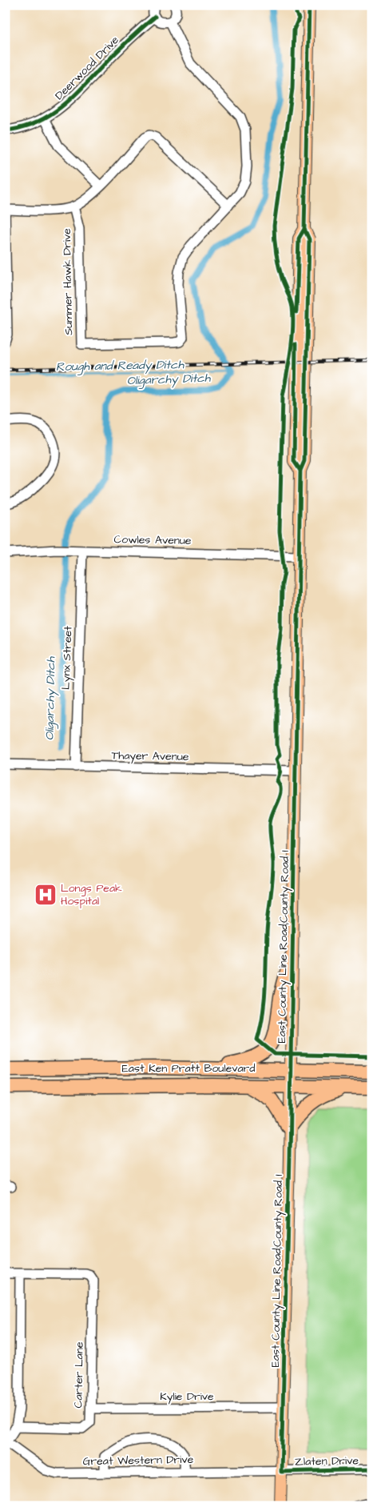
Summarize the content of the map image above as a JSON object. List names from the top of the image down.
{
  "streets": {
    "highway": ["East Ken Pratt Boulevard"],
    "main road": ["East County Line Road;County Road 1"],
    "street": [
      "Deerwood Drive",
      "Summer Hawk Drive",
      "Cowles Avenue",
      "Lynx Street",
      "Thayer Avenue",
      "Carter Lane",
      "Kylie Drive",
      "Great Western Drive",
      "Zlaten Drive"
    ]
  },
  "crossings": [
    ["Cowles Avenue", "Lynx Street"],
    ["Cowles Avenue", "East County Line Road;County Road 1"],
    ["Lynx Street", "Thayer Avenue"],
    ["Thayer Avenue", "East County Line Road;County Road 1"],
    ["East County Line Road;County Road 1", "East Ken Pratt Boulevard"],
    ["East County Line Road;County Road 1", "Kylie Drive"],
    ["East County Line Road;County Road 1", "Great Western Drive"],
    ["East County Line Road;County Road 1", "Zlaten Drive"],
    ["Carter Lane", "Kylie Drive"],
    ["Great Western Drive", "Zlaten Drive"]
  ],
  "water": ["Rough and Ready Ditch", "Oligarchy Ditch"],
  "places": {
    "hospital": ["Longs Peak Hospital"]
  }
}
